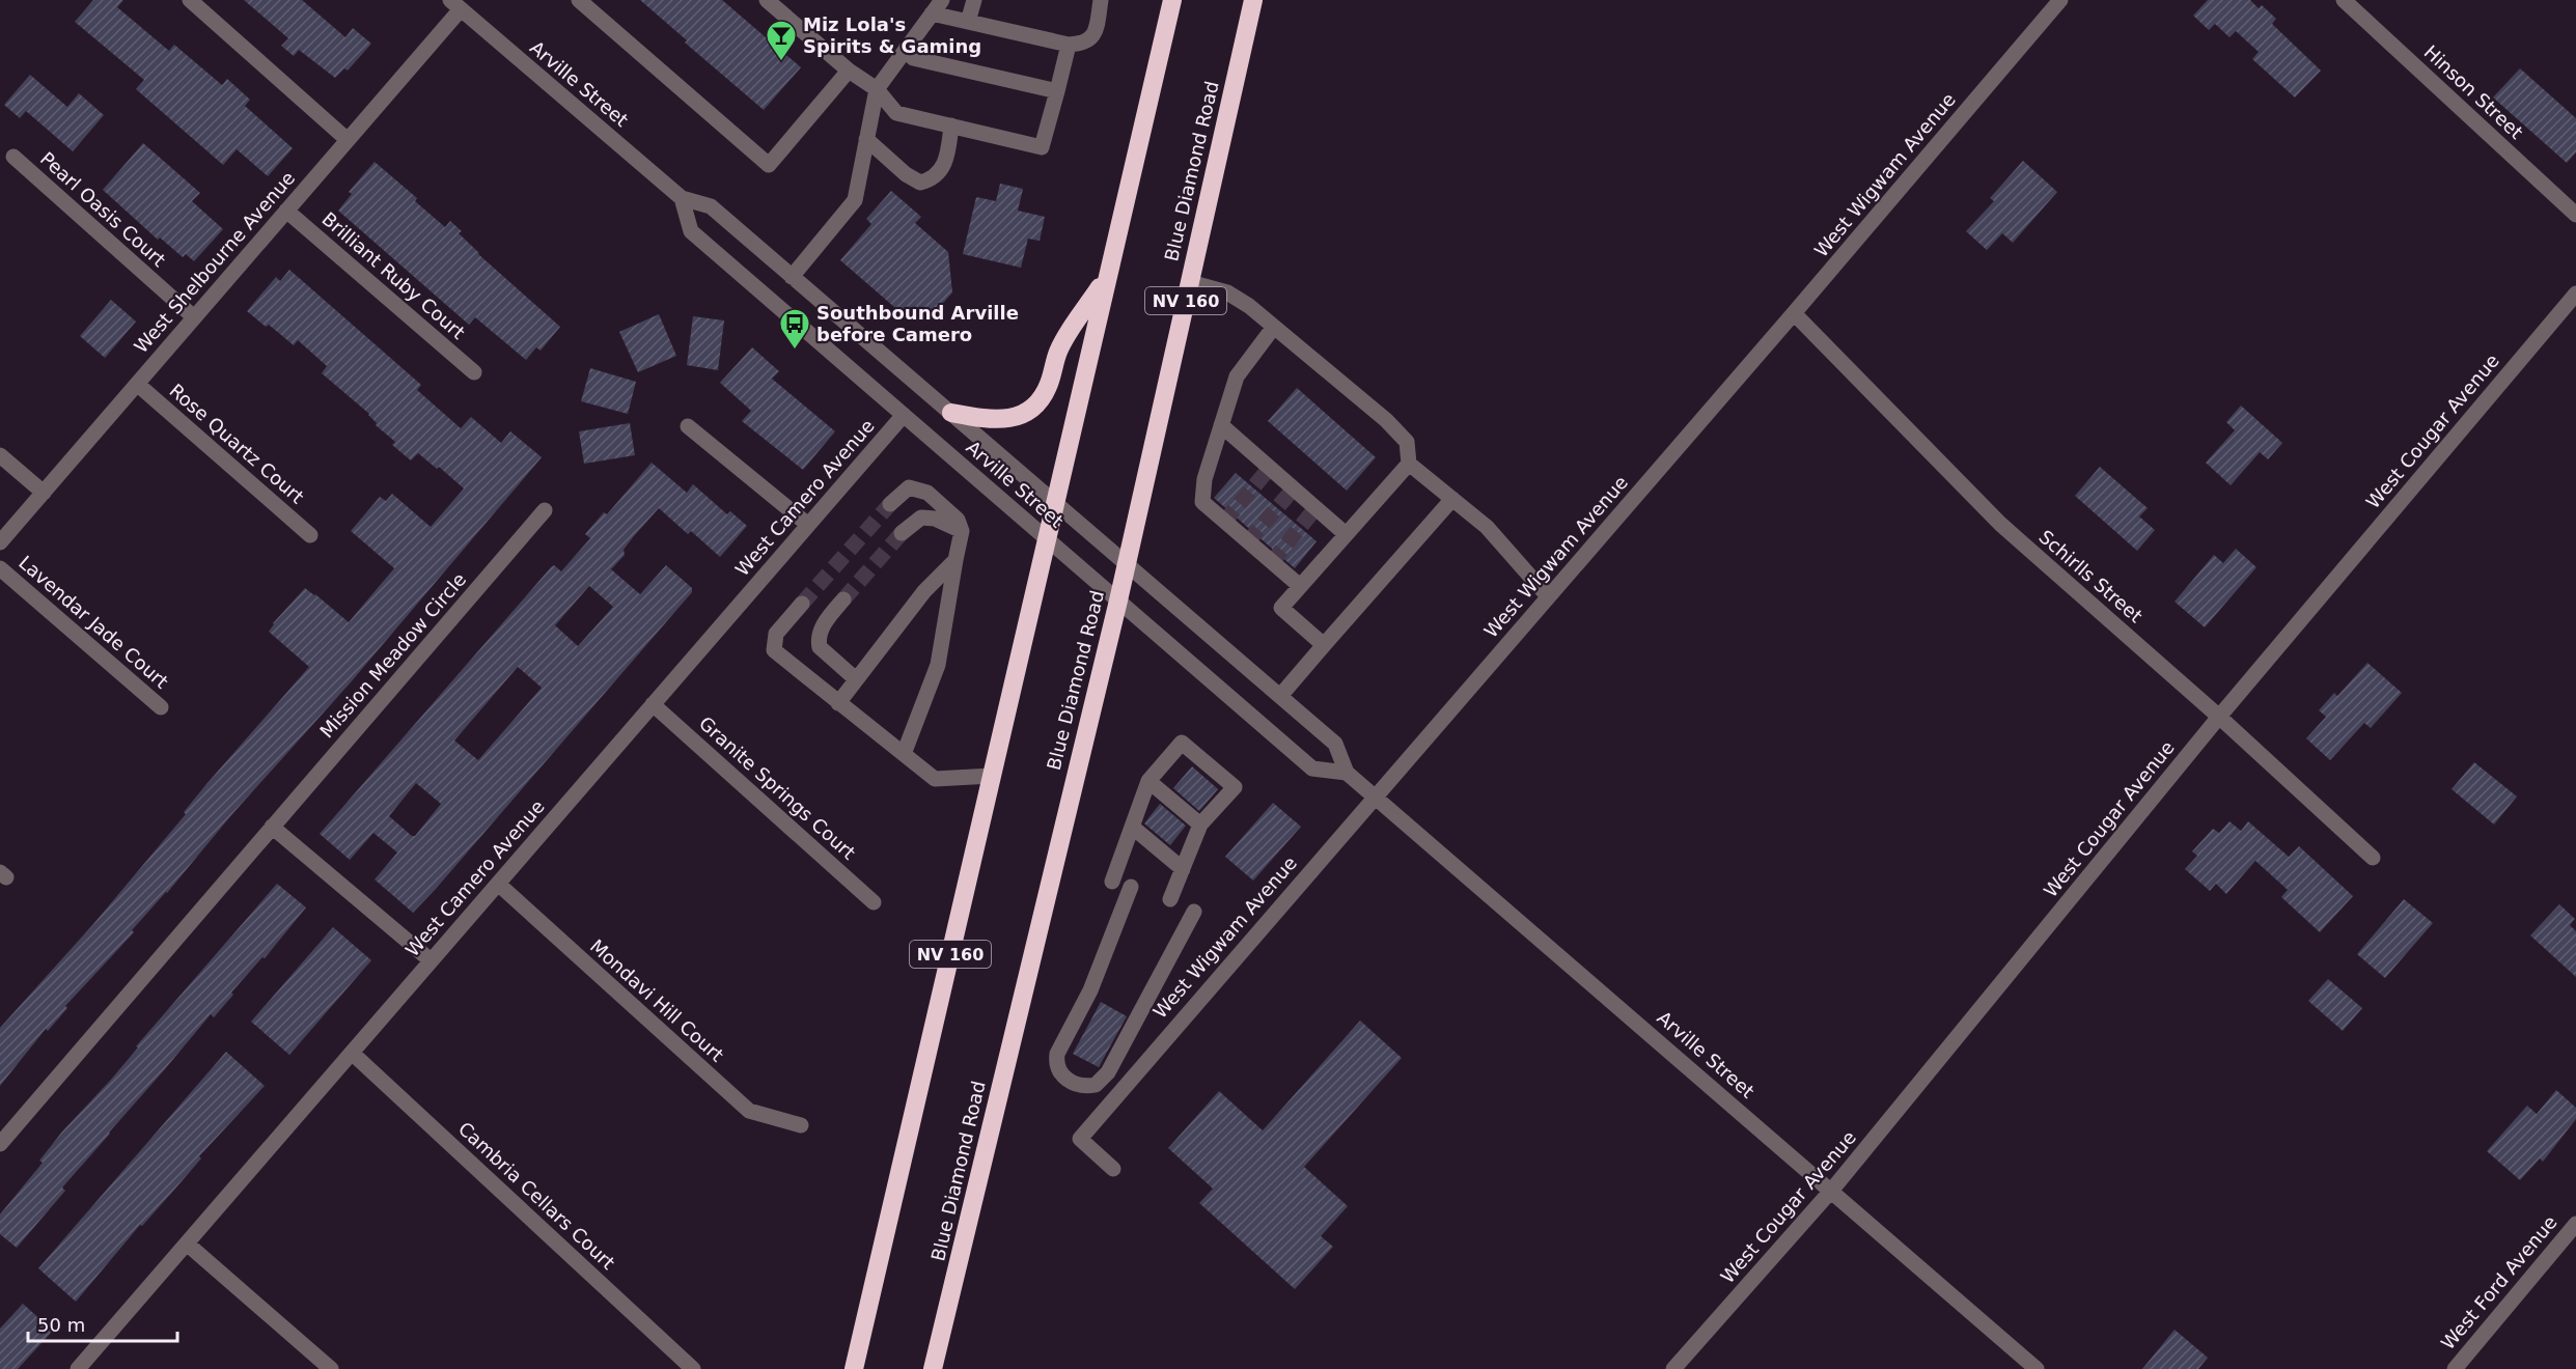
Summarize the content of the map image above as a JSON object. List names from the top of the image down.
{
  "streets": {
    "highway": ["Blue Diamond Road", "NV 160"],
    "street": [
      "Arville Street",
      "Hinson Street",
      "West Wigwam Avenue",
      "Pearl Oasis Court",
      "West Shelbourne Avenue",
      "Brilliant Ruby Court",
      "West Cougar Avenue",
      "Rose Quartz Court",
      "West Camero Avenue",
      "Schirlls Street",
      "Lavendar Jade Court",
      "Mission Meadow Circle",
      "Granite Springs Court",
      "Mondavi Hill Court",
      "Cambria Cellars Court",
      "West Ford Avenue"
    ]
  },
  "crossings": [
    ["Arville Street", "Blue Diamond Road"],
    ["Arville Street", "West Wigwam Avenue"],
    ["Arville Street", "West Shelbourne Avenue"],
    ["Arville Street", "NV 160"],
    ["Arville Street", "West Cougar Avenue"],
    ["Arville Street", "West Camero Avenue"],
    ["West Wigwam Avenue", "Schirlls Street"],
    ["Pearl Oasis Court", "West Shelbourne Avenue"],
    ["West Shelbourne Avenue", "Brilliant Ruby Court"],
    ["West Shelbourne Avenue", "Rose Quartz Court"],
    ["West Cougar Avenue", "Schirlls Street"],
    ["West Camero Avenue", "Granite Springs Court"],
    ["West Camero Avenue", "Mondavi Hill Court"],
    ["West Camero Avenue", "Cambria Cellars Court"]
  ],
  "places": {
    "bar": ["Miz Lola's Spirits & Gaming"],
    "bus stop": ["Southbound Arville before Camero"]
  },
  "scale_bar": "50 m"
}
